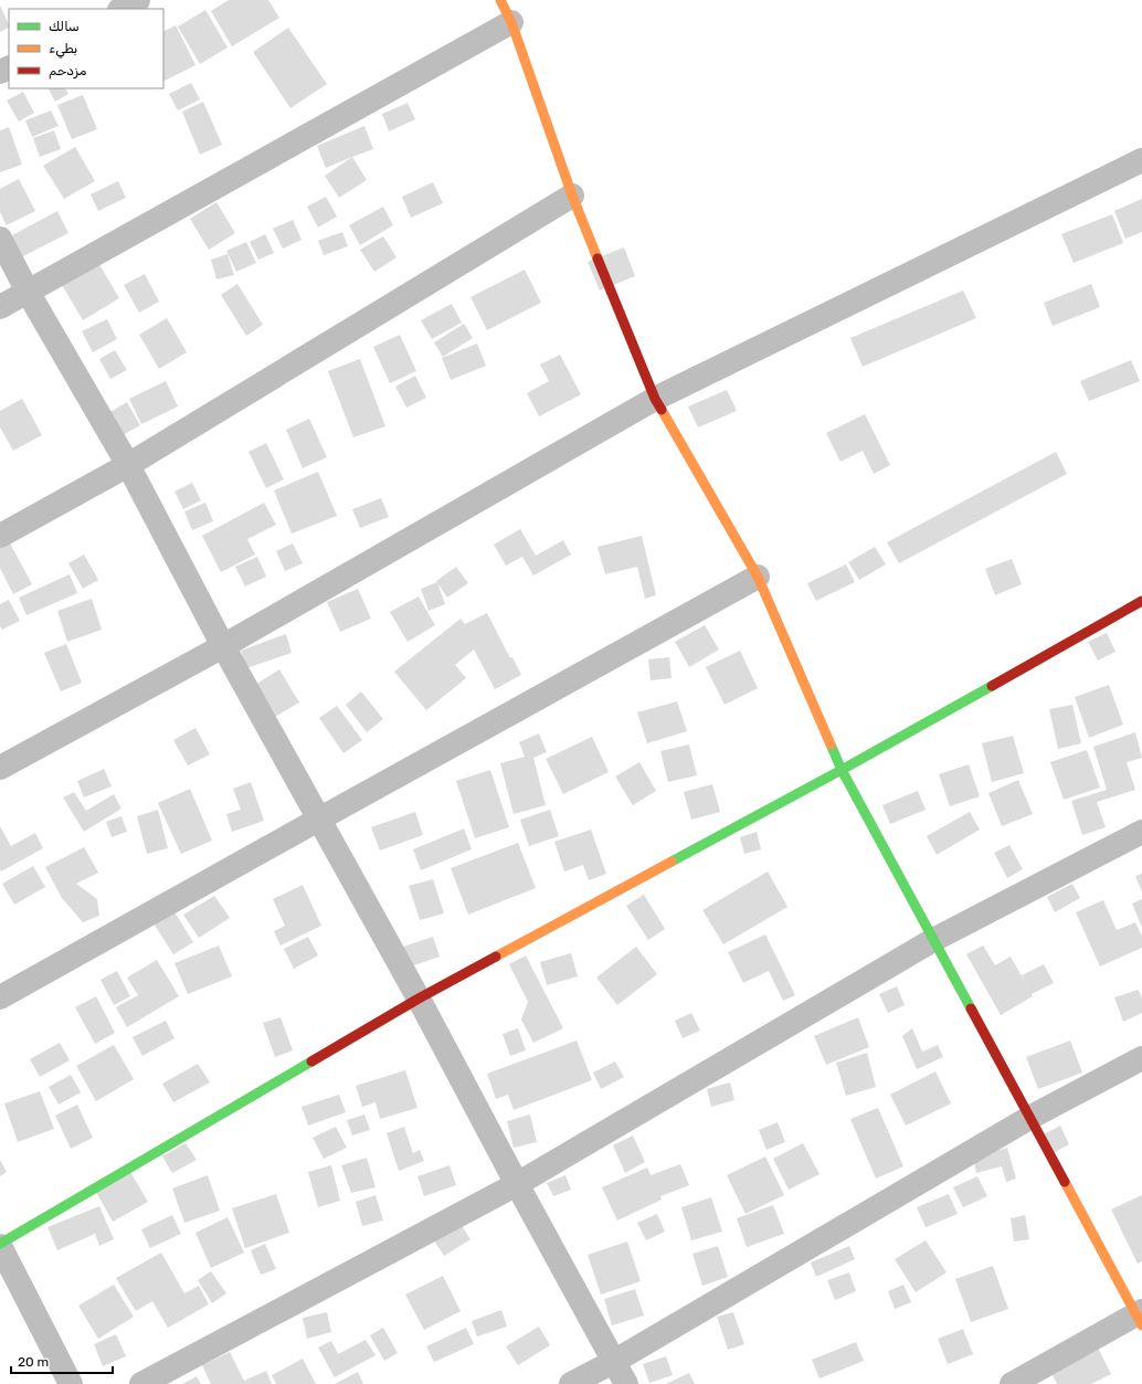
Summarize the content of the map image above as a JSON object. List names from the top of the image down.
{
  "legend": ["سالك", "بطيء", "مزدحم"],
  "scale_bar": "20 m"
}
